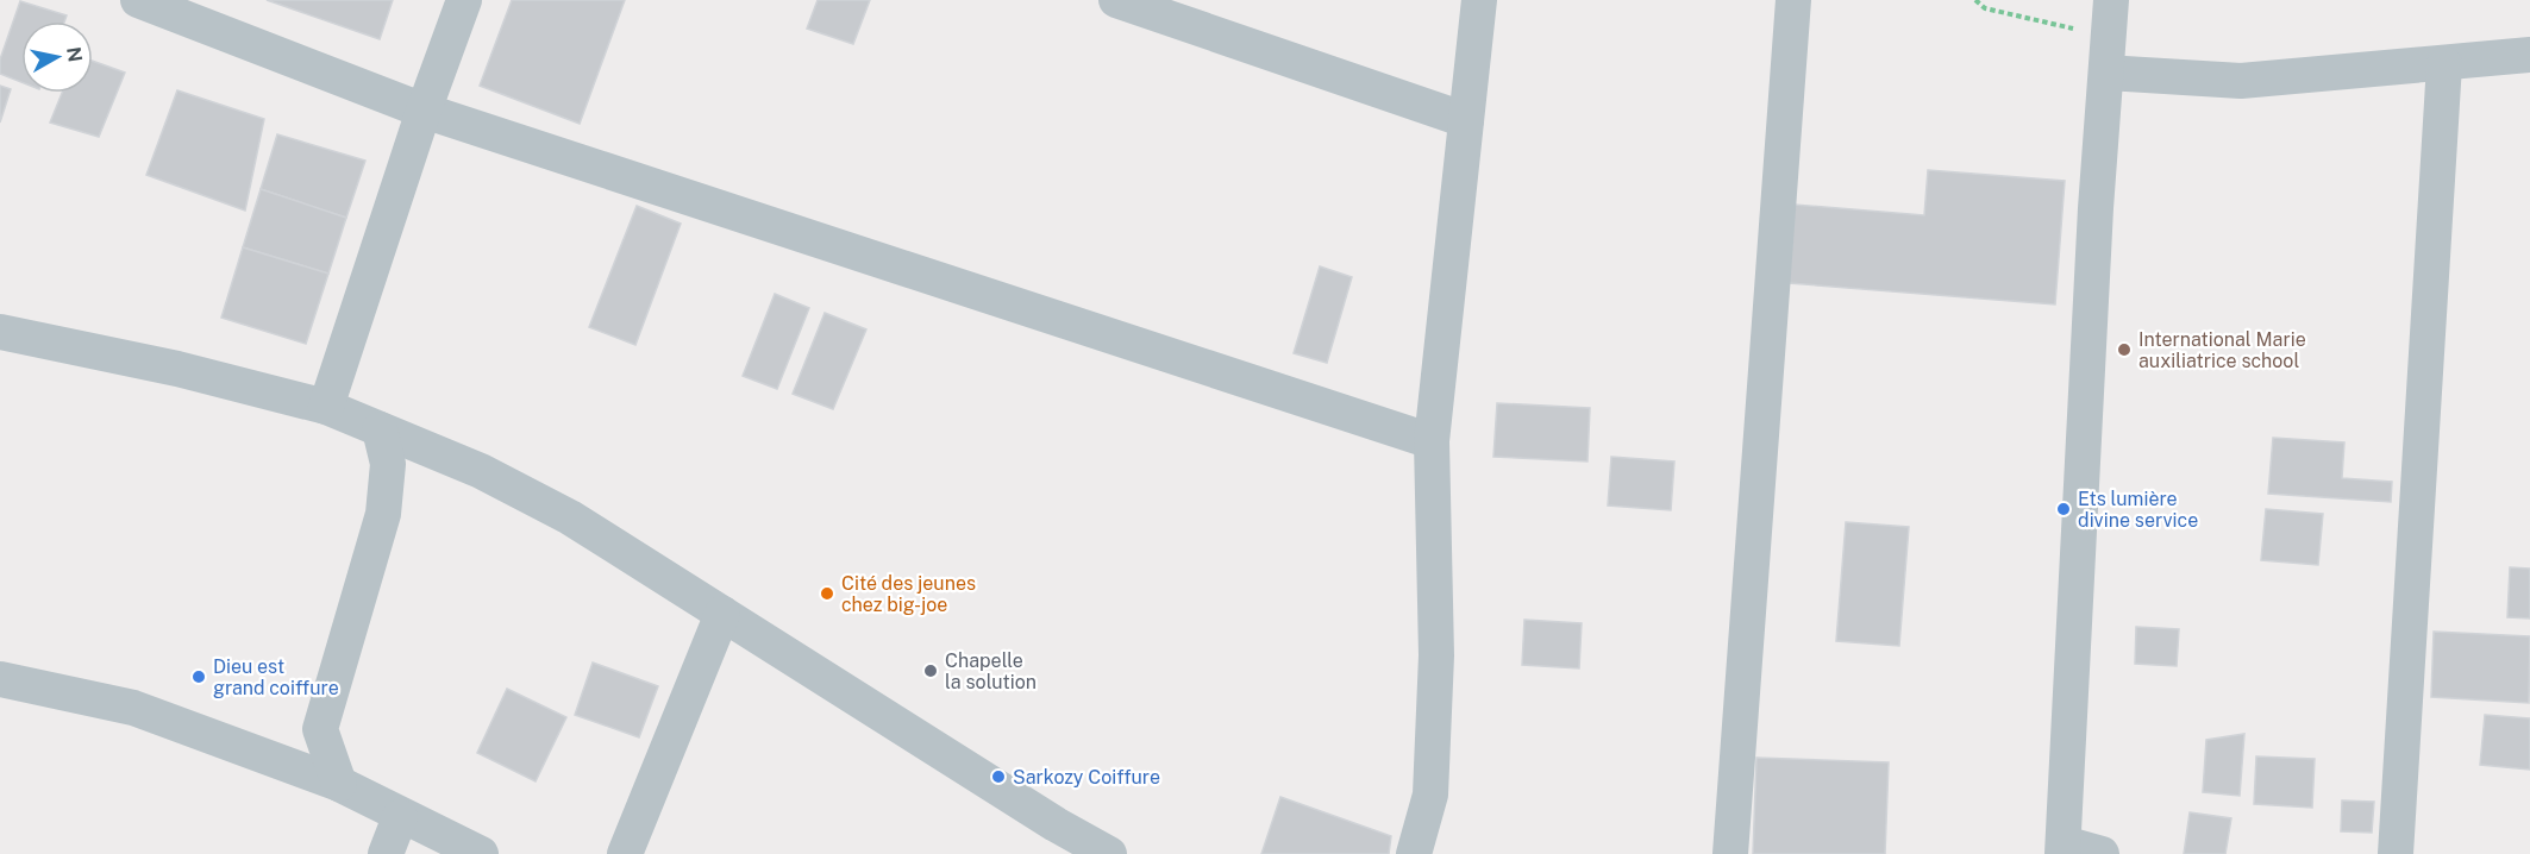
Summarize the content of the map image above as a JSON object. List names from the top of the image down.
{
  "places": [
    "International Marie auxiliatrice school",
    "Ets lumière divine service",
    "Cité des jeunes chez big-joe",
    "Chapelle la solution",
    "Dieu est grand coiffure",
    "Sarkozy Coiffure"
  ],
  "north": "right"
}
